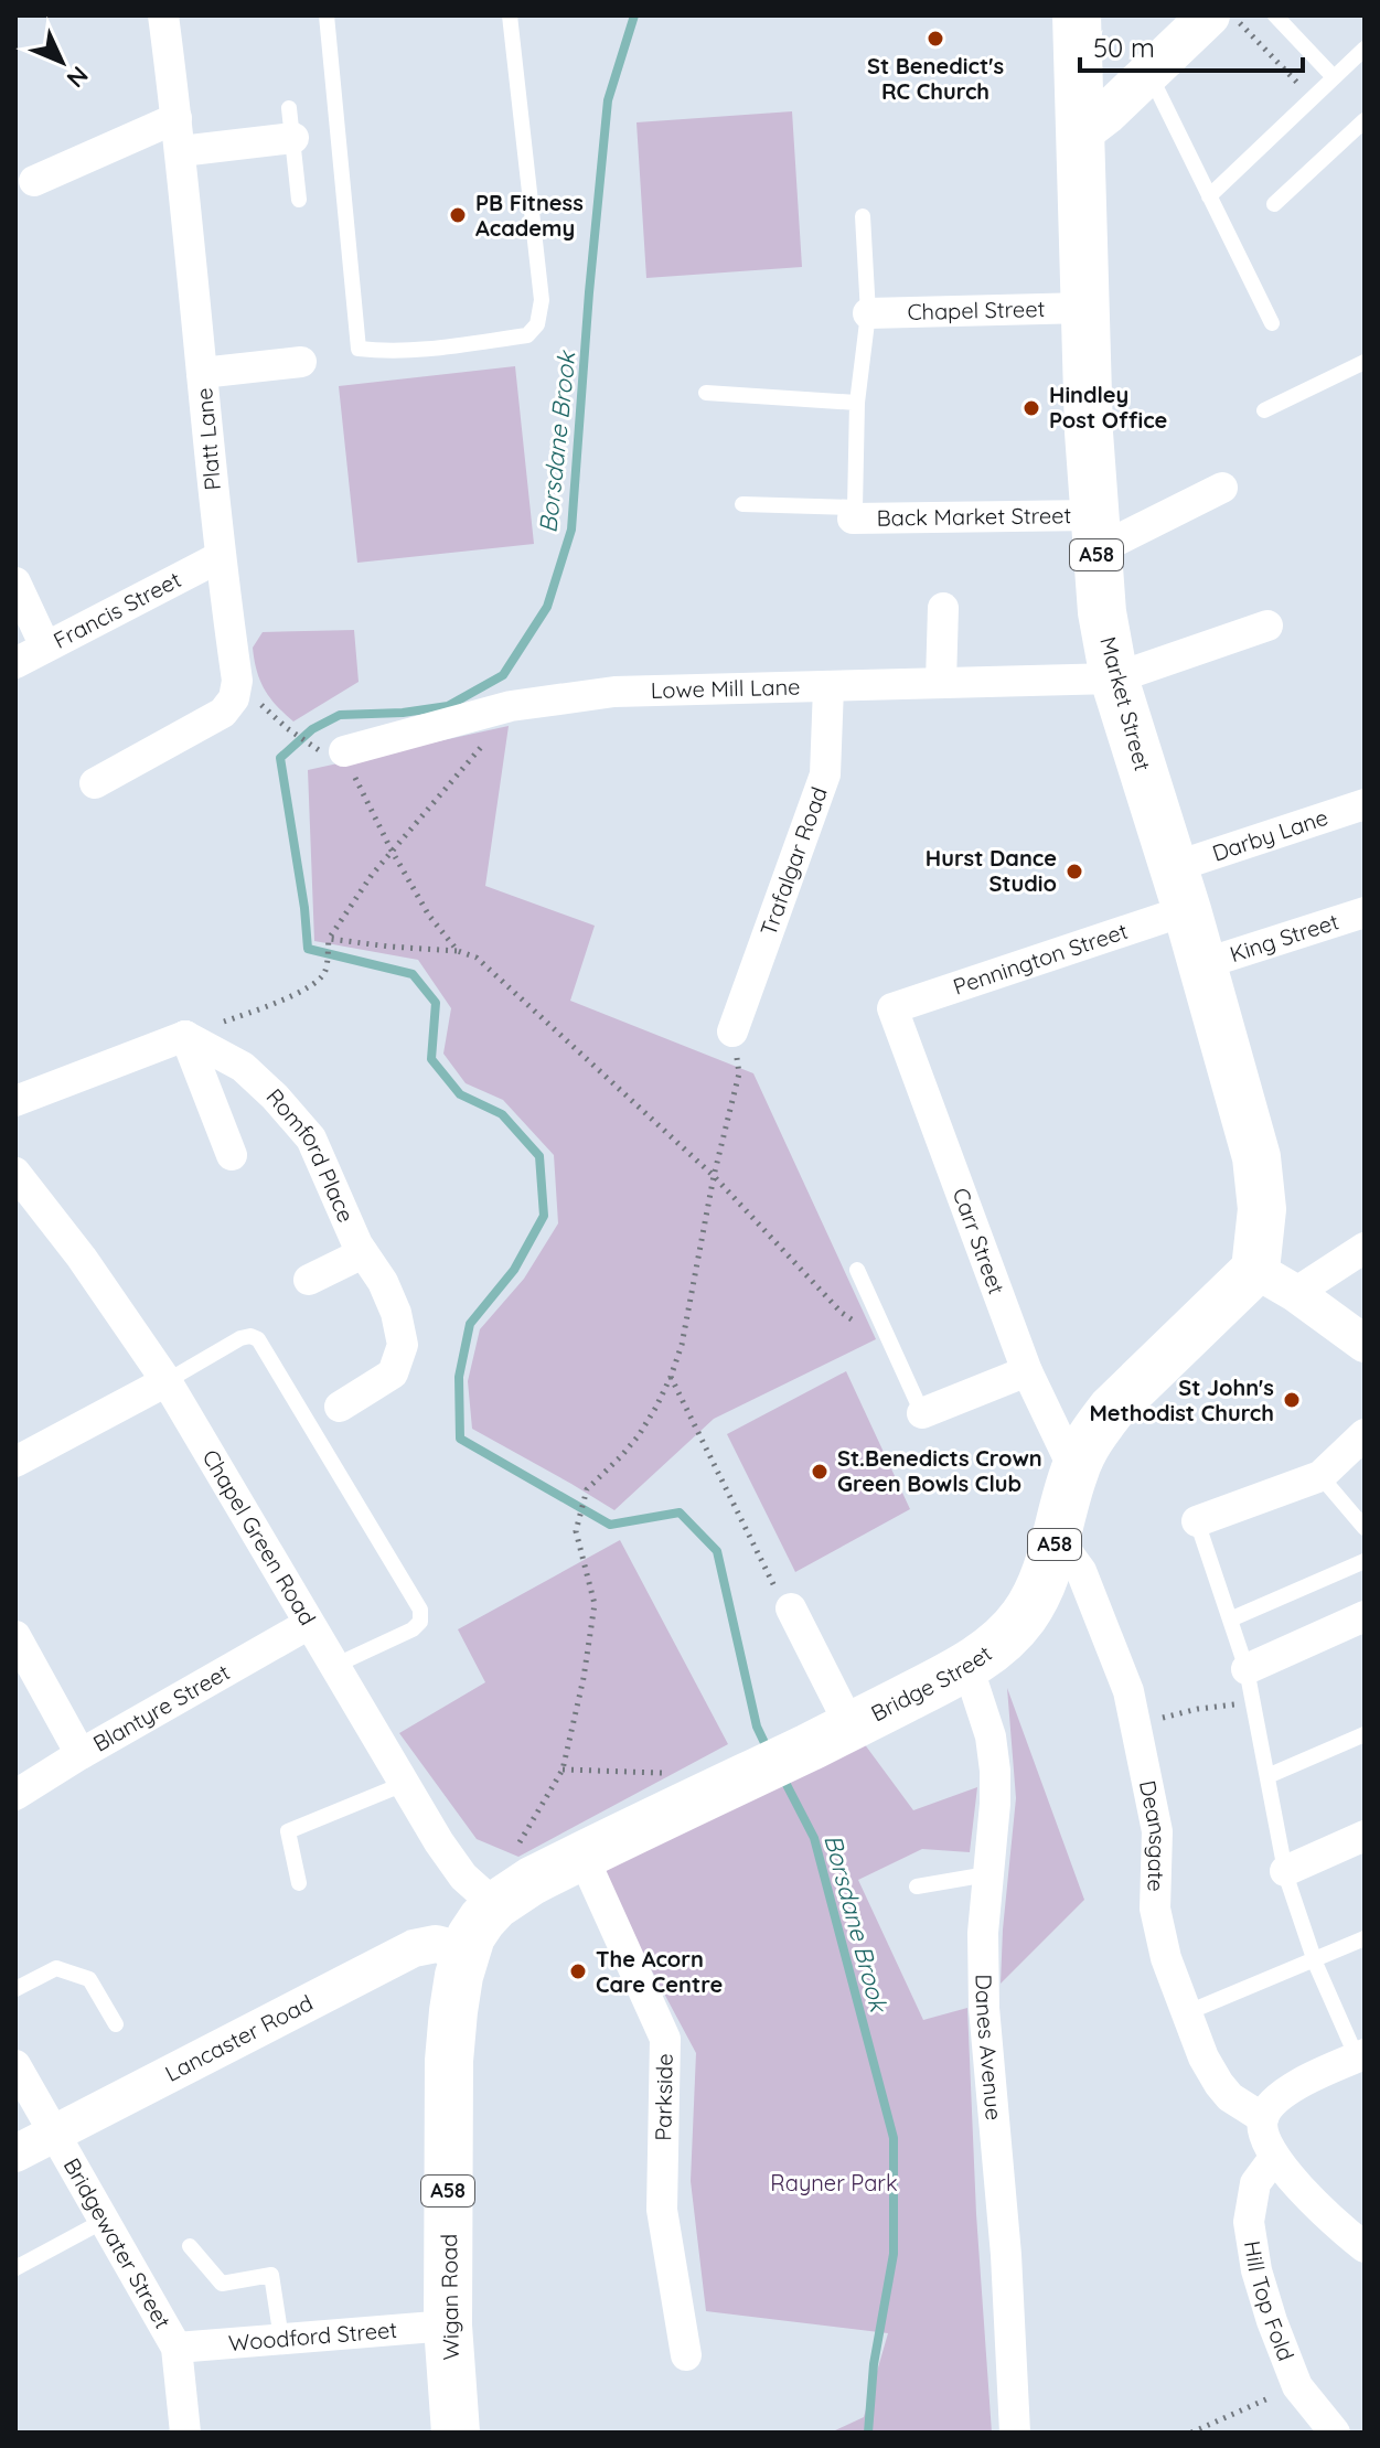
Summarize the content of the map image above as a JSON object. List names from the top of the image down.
{
  "streets": {
    "highway": [
      "A58",
      "Market Street",
      "Bridge Street",
      "Wigan Road"
    ],
    "street": [
      "Chapel Street",
      "Platt Lane",
      "Back Market Street",
      "Francis Street",
      "Lowe Mill Lane",
      "Darby Lane",
      "Trafalgar Road",
      "King Street",
      "Pennington Street",
      "Romford Place",
      "Carr Street",
      "Chapel Green Road",
      "Blantyre Street",
      "Deansgate",
      "Lancaster Road",
      "Danes Avenue",
      "Parkside",
      "Bridgewater Street",
      "Hill Top Fold",
      "Woodford Street"
    ]
  },
  "crossings": [
    ["Chapel Street", "Market Street"],
    ["Platt Lane", "Francis Street"],
    ["Back Market Street", "Market Street"],
    ["Lowe Mill Lane", "Market Street"],
    ["Lowe Mill Lane", "Trafalgar Road"],
    ["Market Street", "Darby Lane"],
    ["Market Street", "King Street"],
    ["Market Street", "Pennington Street"],
    ["Market Street", "Bridge Street"],
    ["Darby Lane", "Pennington Street"],
    ["Pennington Street", "Carr Street"],
    ["Carr Street", "Bridge Street"],
    ["Chapel Green Road", "Bridge Street"],
    ["Chapel Green Road", "Blantyre Street"],
    ["Bridge Street", "Deansgate"],
    ["Bridge Street", "Lancaster Road"],
    ["Bridge Street", "Danes Avenue"],
    ["Bridge Street", "Parkside"],
    ["Bridge Street", "Wigan Road"],
    ["Lancaster Road", "Bridgewater Street"],
    ["Lancaster Road", "Wigan Road"],
    ["Bridgewater Street", "Woodford Street"],
    ["Wigan Road", "Woodford Street"]
  ],
  "water": ["Borsdane Brook"],
  "parks": ["Rayner Park"],
  "places": [
    "St Benedict's RC Church",
    "PB Fitness Academy",
    "Hindley Post Office",
    "Hurst Dance Studio",
    "St John's Methodist Church",
    "St.Benedicts Crown Green Bowls Club",
    "The Acorn Care Centre"
  ],
  "scale_bar": "50 m",
  "north": "bottom right"
}
